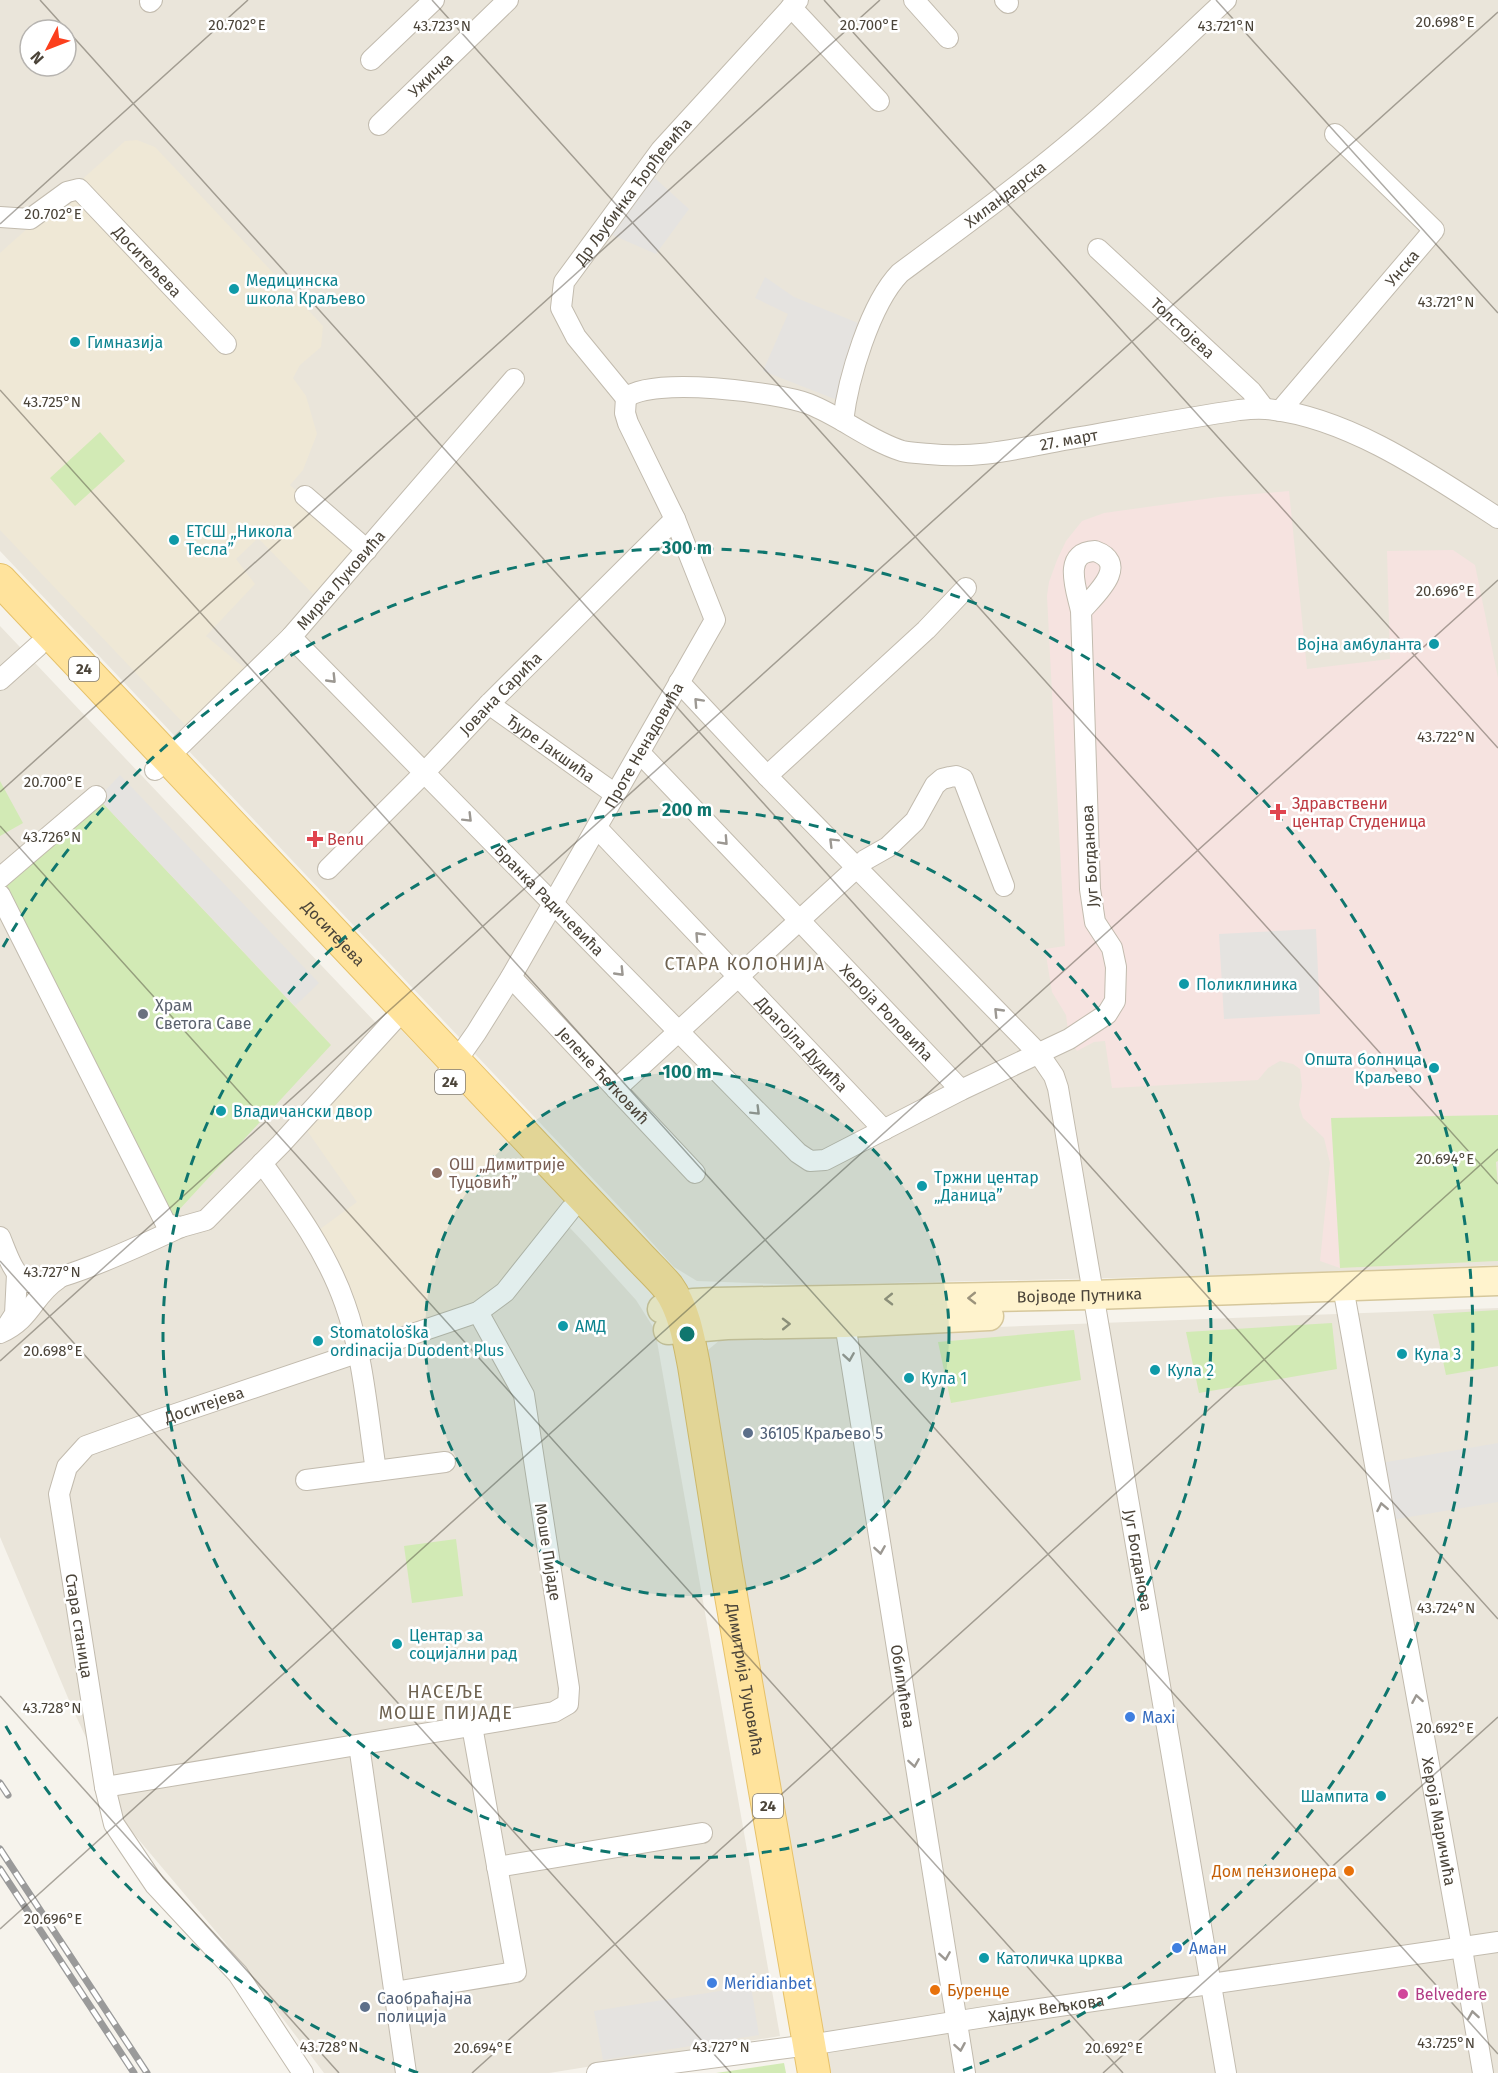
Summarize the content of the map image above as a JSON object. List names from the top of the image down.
{
  "streets": {
    "main road": [
      "24",
      "Доситејева",
      "Војводе Путника",
      "Димитрија Туцовића"
    ],
    "street": [
      "Ужичка",
      "Др Љубинка Ђорђевића",
      "Хиландарска",
      "Доситељева",
      "Унска",
      "Толстојева",
      "27. март",
      "Мирка Луковића",
      "Јована Сарића",
      "Проте Ненадовића",
      "Ђуре Јакшића",
      "Југ Богданова",
      "Бранка Радичевића",
      "Хероја Роловића",
      "Драгојла Дудића",
      "Јелене Ћетковић",
      "Моше Пијаде",
      "Стара станица",
      "Обилићева",
      "Хероја Маричића",
      "Хајдук Вељкова"
    ]
  },
  "crossings": [
    ["Др Љубинка Ђорђевића", "27. март"],
    ["Др Љубинка Ђорђевића", "Проте Ненадовића"],
    ["Хиландарска", "27. март"],
    ["Унска", "Толстојева"],
    ["Унска", "27. март"],
    ["Толстојева", "27. март"],
    ["27. март", "Проте Ненадовића"],
    ["Мирка Луковића", "Бранка Радичевића"],
    ["Мирка Луковића", "Доситејева"],
    ["Јована Сарића", "Проте Ненадовића"],
    ["Јована Сарића", "Ђуре Јакшића"],
    ["Јована Сарића", "Бранка Радичевића"],
    ["Проте Ненадовића", "Ђуре Јакшића"],
    ["Проте Ненадовића", "Југ Богданова"],
    ["Проте Ненадовића", "Бранка Радичевића"],
    ["Проте Ненадовића", "Доситејева"],
    ["Проте Ненадовића", "Хероја Роловића"],
    ["Проте Ненадовића", "Драгојла Дудића"],
    ["Проте Ненадовића", "Јелене Ћетковић"],
    ["Југ Богданова", "Војводе Путника"],
    ["Југ Богданова", "Хајдук Вељкова"],
    ["Бранка Радичевића", "Драгојла Дудића"],
    ["Доситејева", "Војводе Путника"],
    ["Доситејева", "Моше Пијаде"],
    ["Доситејева", "Стара станица"],
    ["Доситејева", "Димитрија Туцовића"],
    ["Војводе Путника", "Димитрија Туцовића"],
    ["Војводе Путника", "Обилићева"],
    ["Војводе Путника", "Хероја Маричића"],
    ["Моше Пијаде", "Стара станица"],
    ["Димитрија Туцовића", "Хајдук Вељкова"],
    ["Обилићева", "Хајдук Вељкова"],
    ["Хероја Маричића", "Хајдук Вељкова"]
  ],
  "one_way": [
    "Бранка Радичевића",
    "Хероја Роловића",
    "Драгојла Дудића",
    "Обилићева",
    "Хероја Маричића"
  ],
  "districts": ["СТАРА КОЛОНИЈА", "НАСЕЉЕ МОШЕ ПИЈАДЕ"],
  "places": {
    "other": [
      "Медицинска школа Краљево",
      "Гимназија",
      "ЕТСШ „Никола Тесла”",
      "Војна амбуланта",
      "Поликлиника",
      "Храм Светога Саве",
      "Општа болница Краљево",
      "Владичански двор",
      "ОШ „Димитрије Туцовић”",
      "Тржни центар „Даница”",
      "АМД",
      "Stomatološka ordinacija Duodent Plus",
      "Кула 3",
      "Кула 2",
      "Кула 1",
      "36105 Краљево 5",
      "Центар за социјални рад",
      "Maxi",
      "Шампита",
      "Дом пензионера",
      "Аман",
      "Католичка црква",
      "Meridianbet",
      "Буренце",
      "Belvedere",
      "Саобраћајна полиција"
    ],
    "health": ["Здравствени центар Студеница", "Benu"]
  },
  "north": "bottom left",
  "coordinates": [
    "20.698°E",
    "20.702°E",
    "20.700°E",
    "43.721°N",
    "43.723°N",
    "43.725°N",
    "20.696°E",
    "43.722°N",
    "43.726°N",
    "20.694°E",
    "43.727°N",
    "43.724°N",
    "43.728°N",
    "20.692°E"
  ],
  "rings": ["300 m", "200 m", "100 m"]
}
